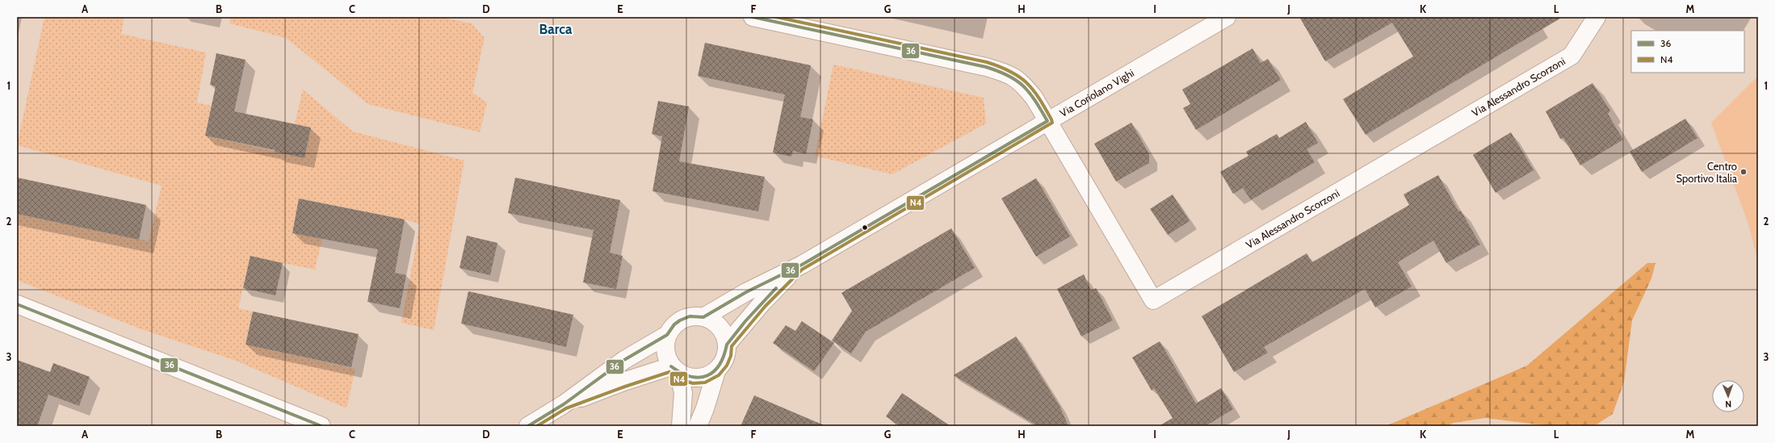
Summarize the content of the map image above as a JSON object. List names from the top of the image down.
{
  "streets": {
    "street": ["Via Alessandro Scorzoni", "Via Coriolano Vighi"]
  },
  "crossings": [
    ["Via Alessandro Scorzoni", "Via Coriolano Vighi"]
  ],
  "districts": ["Barca"],
  "places": ["Centro Sportivo Italia"],
  "lines": ["transit line 36", "transit line N4"],
  "legend": ["36", "N4"],
  "north": "bottom",
  "grid": {
    "columns": [
      "A",
      "B",
      "C",
      "D",
      "E",
      "F",
      "G",
      "H",
      "I",
      "J",
      "K",
      "L",
      "M"
    ],
    "rows": ["1", "2", "3"]
  }
}
